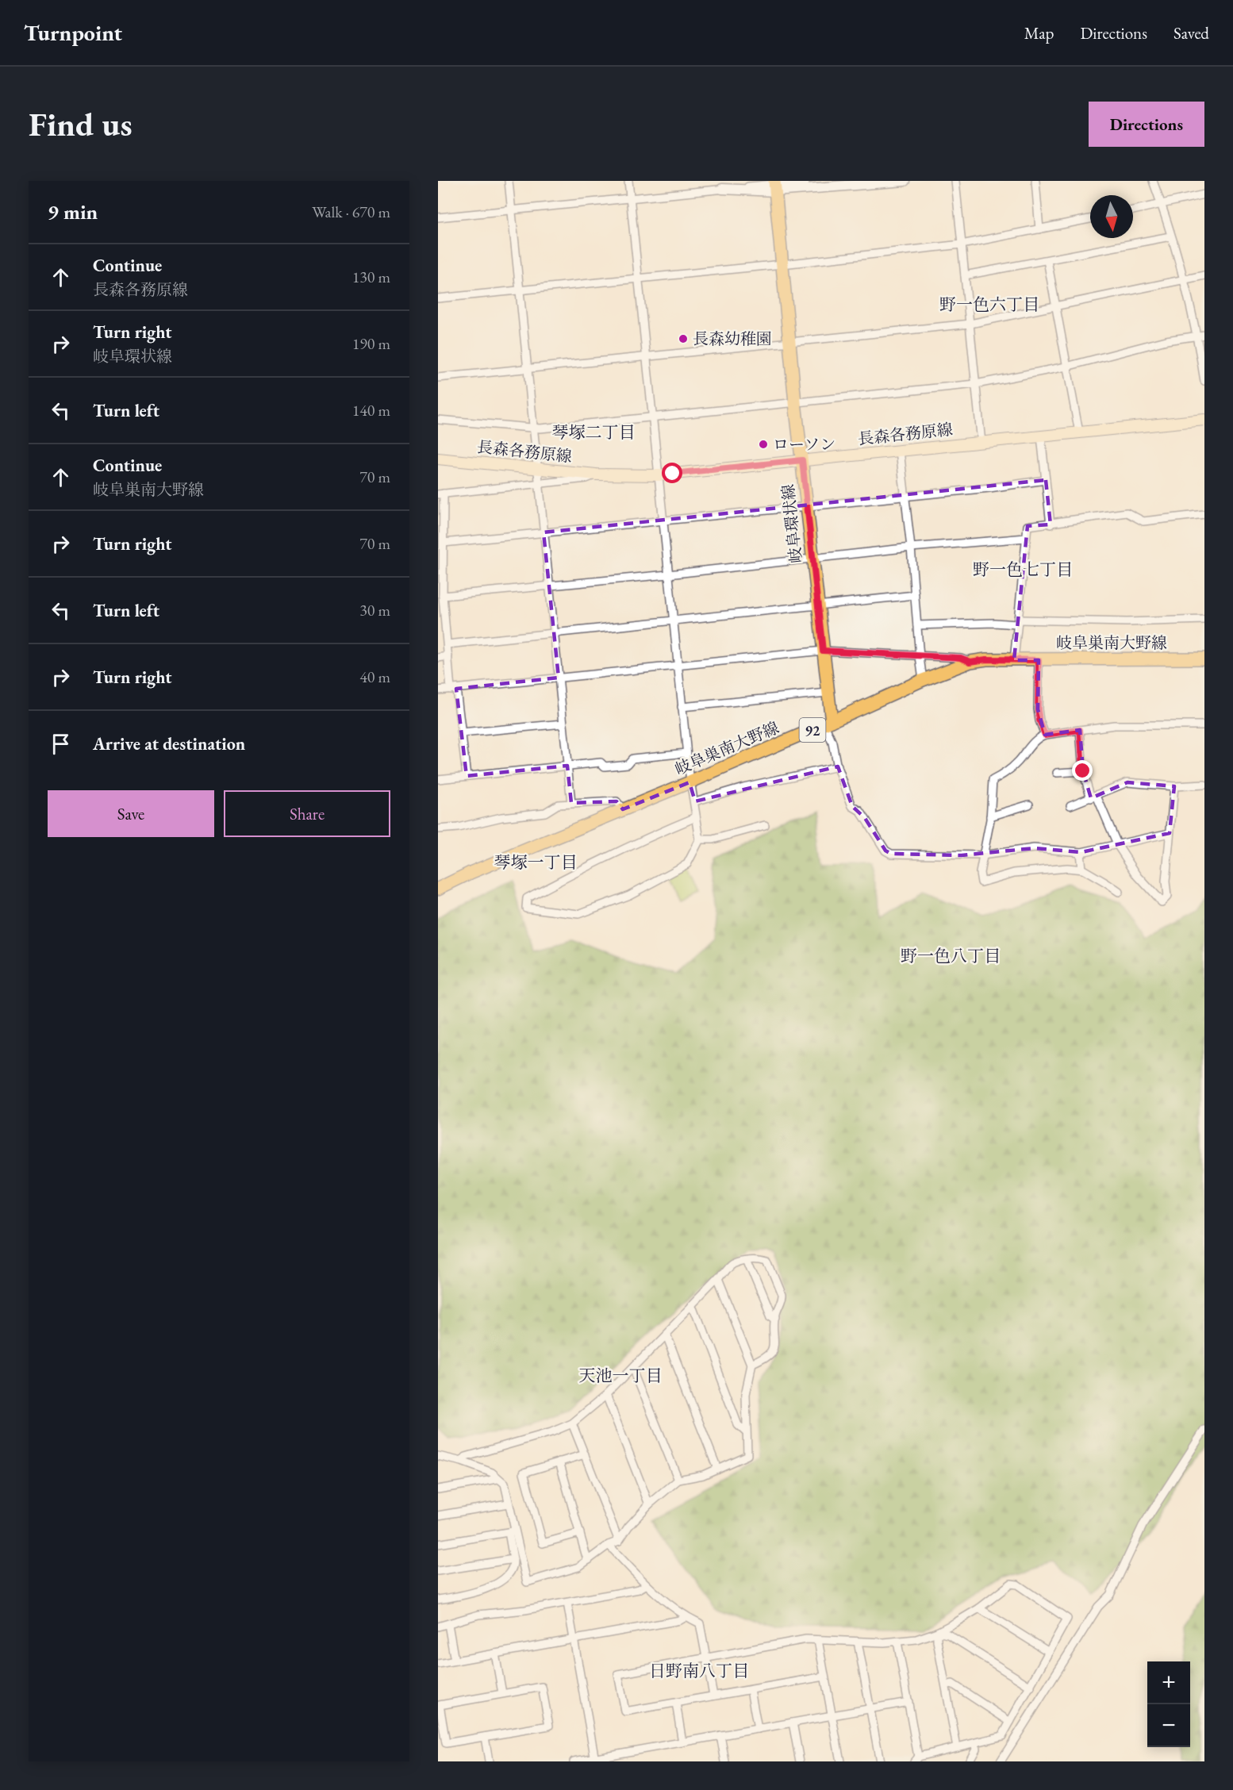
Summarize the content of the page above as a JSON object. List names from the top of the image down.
{
  "streets": {
    "main road": [
      "長森各務原線",
      "岐阜環状線",
      "岐阜巣南大野線",
      "92"
    ]
  },
  "crossings": [
    ["長森各務原線", "岐阜環状線"],
    ["岐阜環状線", "岐阜巣南大野線"]
  ],
  "districts": [
    "野一色六丁目",
    "琴塚二丁目",
    "野一色七丁目",
    "琴塚一丁目",
    "野一色八丁目",
    "天池一丁目",
    "日野南八丁目"
  ],
  "places": ["長森幼稚園", "ローソン"],
  "north": "bottom",
  "page": {
    "header": "Turnpoint",
    "nav": ["Map", "Directions", "Saved"],
    "buttons": [
      "Directions",
      ["Save", "Share"]
    ],
    "title": "Find us",
    "heading": ["9 min", "Walk · 670 m"],
    "list": [
      ["Continue", "長森各務原線", "130 m"],
      ["Turn right", "岐阜環状線", "190 m"],
      ["Turn left", "140 m"],
      ["Continue", "岐阜巣南大野線", "70 m"],
      ["Turn right", "70 m"],
      ["Turn left", "30 m"],
      ["Turn right", "40 m"],
      "Arrive at destination"
    ],
    "map_buttons": ["+", "−"]
  }
}
